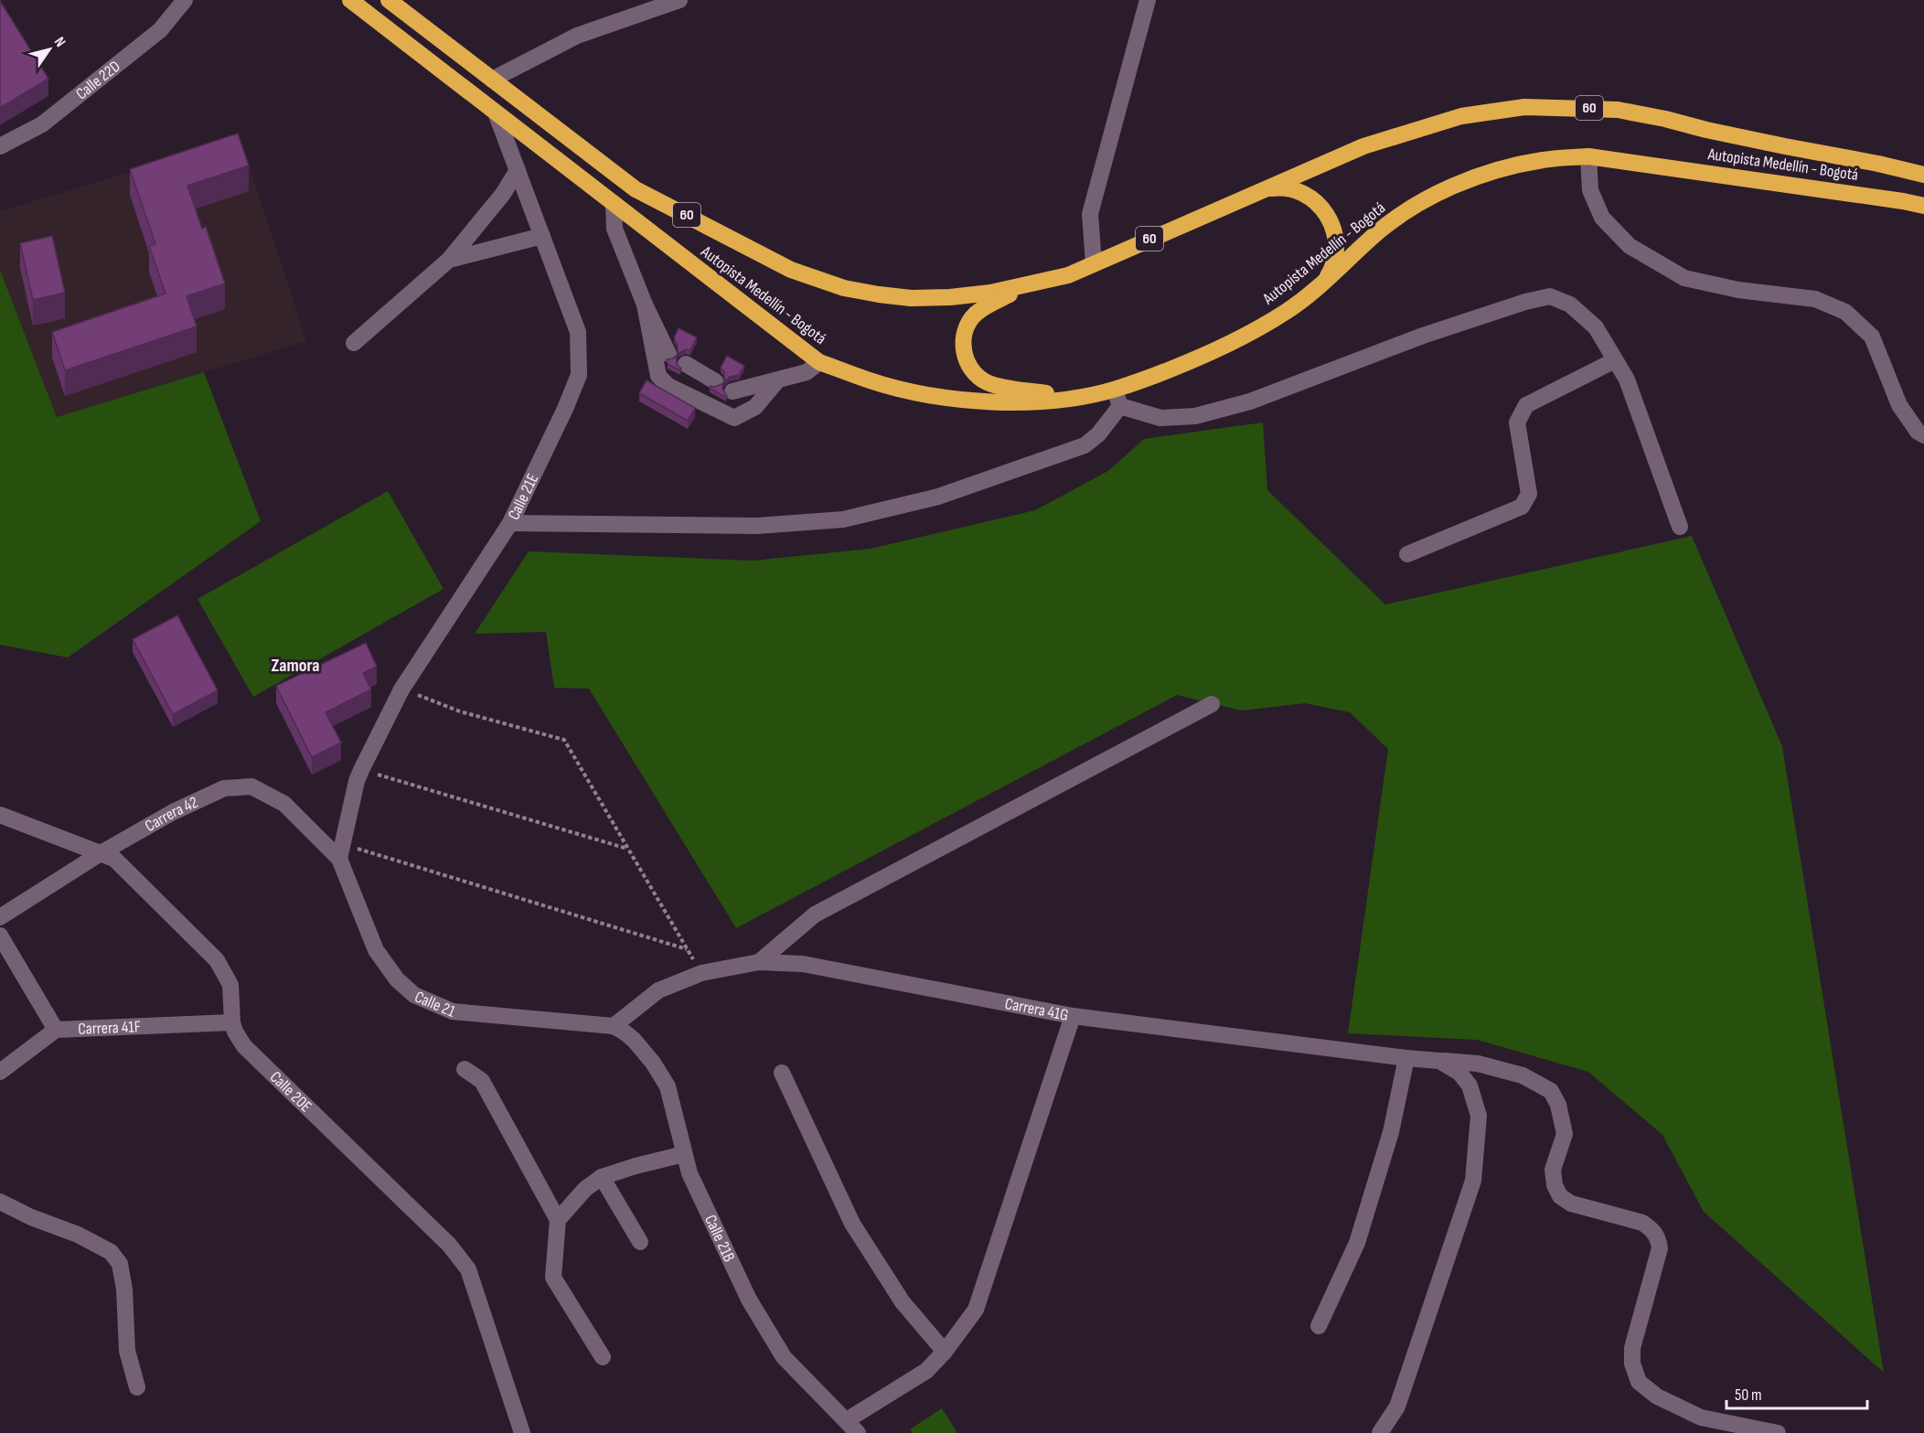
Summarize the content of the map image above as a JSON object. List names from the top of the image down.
{
  "streets": {
    "highway": ["60", "Autopista Medellín - Bogotá"],
    "street": [
      "Calle 22D",
      "Calle 21E",
      "Carrera 42",
      "Calle 21",
      "Carrera 41G",
      "Carrera 41F",
      "Calle 20E",
      "Calle 21B"
    ]
  },
  "crossings": [
    ["Autopista Medellín - Bogotá", "Calle 21E"],
    ["Calle 21E", "Carrera 42"],
    ["Calle 21E", "Calle 21"],
    ["Carrera 42", "Calle 21"],
    ["Carrera 42", "Calle 20E"],
    ["Calle 21", "Carrera 41G"],
    ["Calle 21", "Calle 21B"],
    ["Carrera 41G", "Calle 21B"],
    ["Carrera 41F", "Calle 20E"]
  ],
  "districts": ["Zamora"],
  "scale_bar": "50 m",
  "north": "top right"
}
